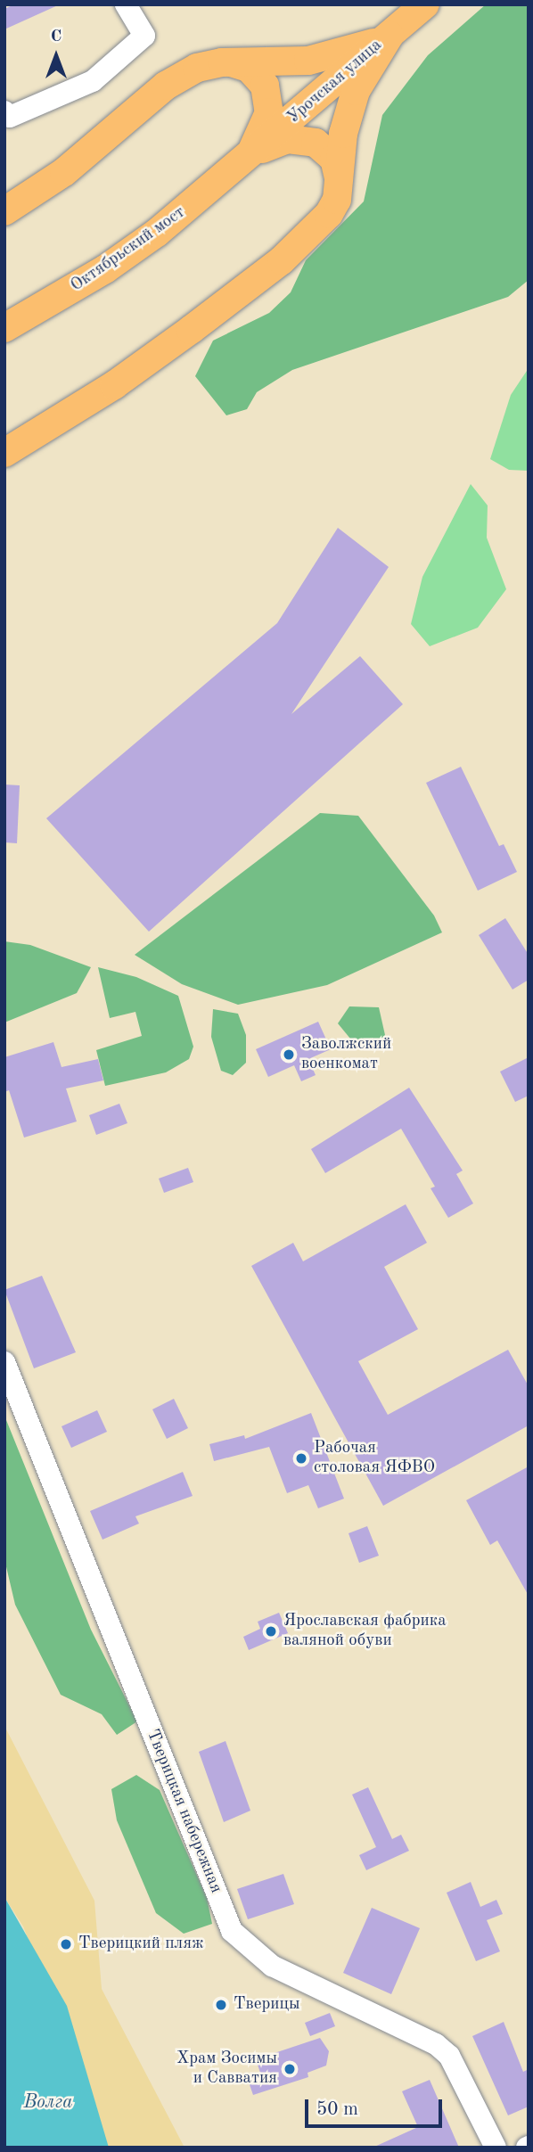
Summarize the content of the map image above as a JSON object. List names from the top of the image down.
{
  "streets": {
    "main road": ["Урочская улица", "Октябрьский мост"],
    "street": ["Тверицкая набережная"]
  },
  "crossings": [
    ["Урочская улица", "Октябрьский мост"]
  ],
  "water": ["Волга"],
  "places": [
    "Заволжский военкомат",
    "Рабочая столовая ЯФВО",
    "Ярославская фабрика валяной обуви",
    "Тверицкий пляж",
    "Тверицы",
    "Храм Зосимы и Савватия"
  ],
  "scale_bar": "50 m",
  "north": "top"
}
